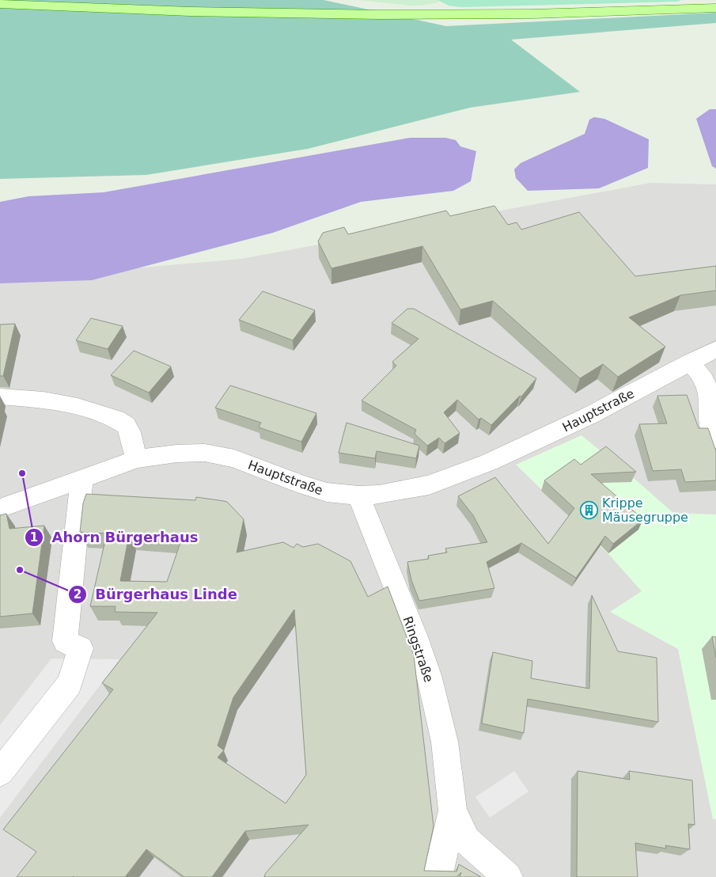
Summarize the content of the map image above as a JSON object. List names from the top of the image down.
{
  "streets": {
    "street": ["Hauptstraße", "Ringstraße"]
  },
  "crossings": [
    ["Hauptstraße", "Ringstraße"]
  ],
  "places": {
    "other": ["Ahorn Bürgerhaus", "Bürgerhaus Linde"],
    "building": ["Krippe Mäusegruppe"]
  }
}
